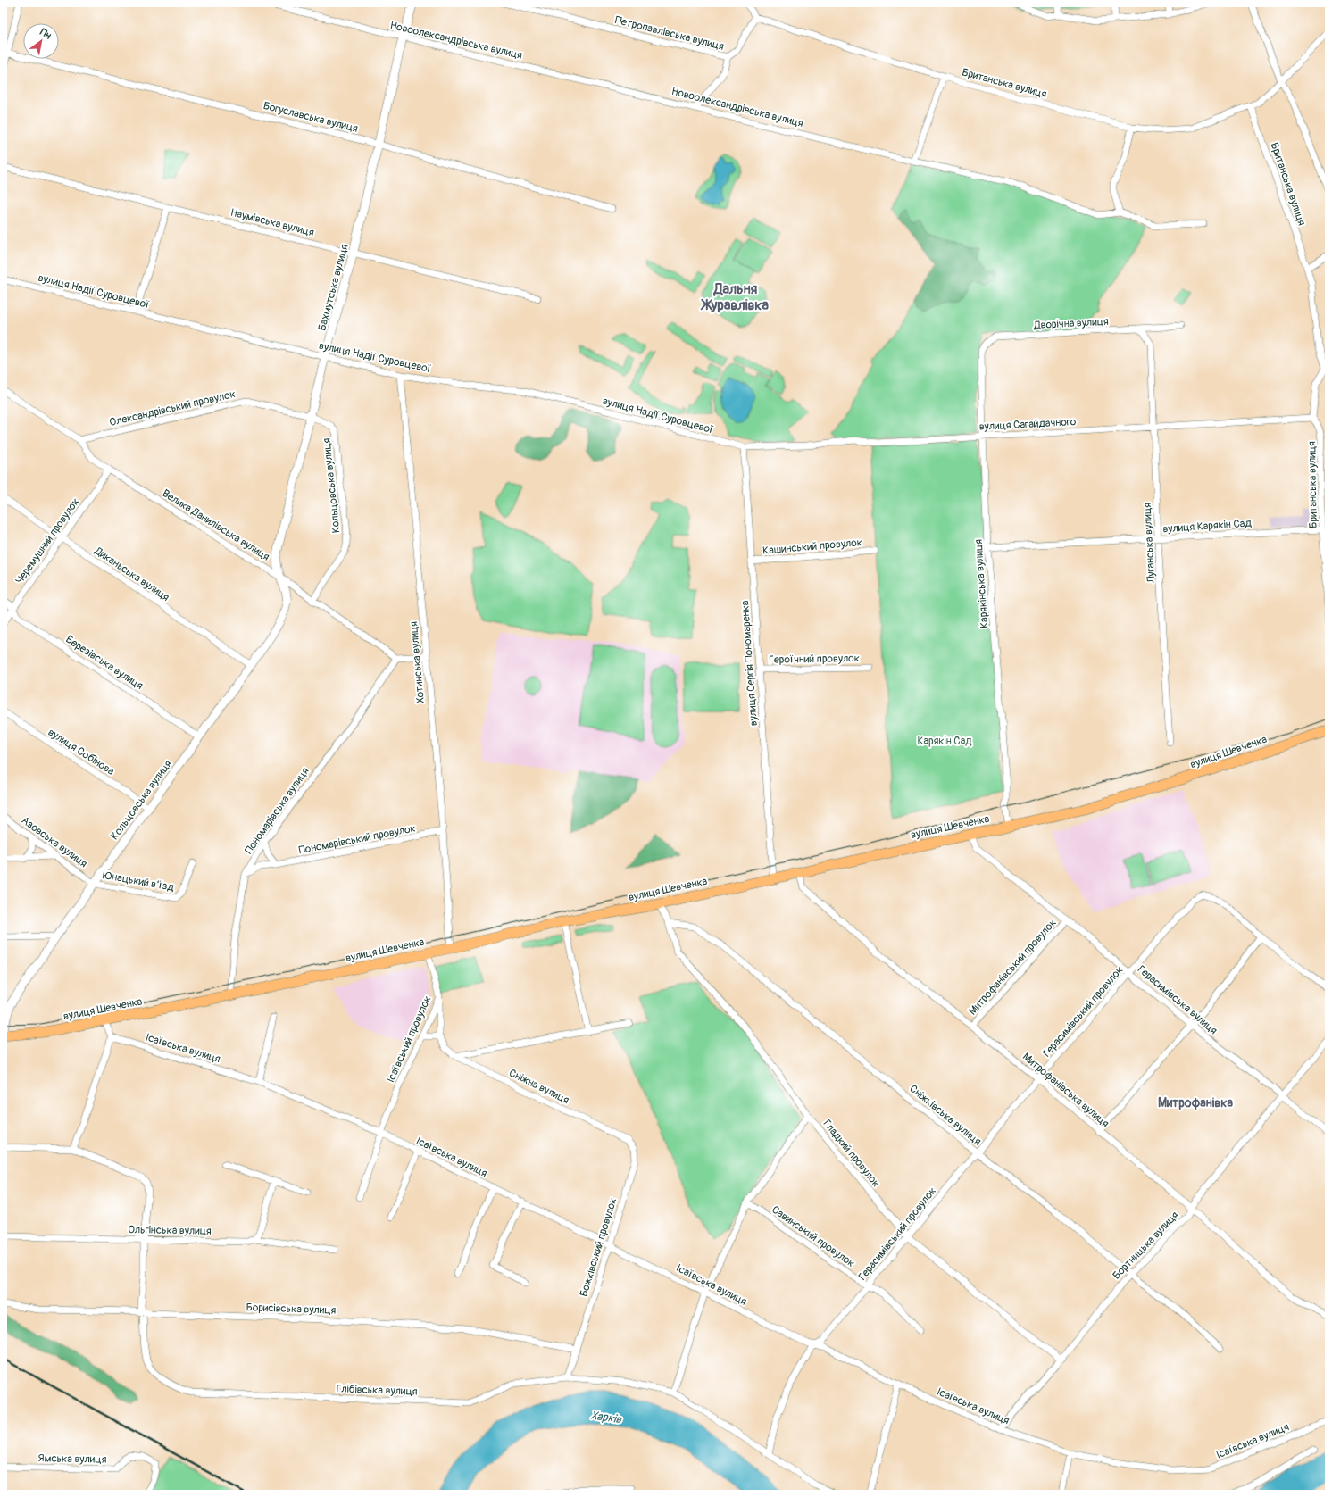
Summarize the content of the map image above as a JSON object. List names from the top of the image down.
{
  "streets": {
    "main road": ["вулиця Шевченка"],
    "street": [
      "Петропавлівська вулиця",
      "Новоолександрівська вулиця",
      "Британська вулиця",
      "Богуславська вулиця",
      "Наумівська вулиця",
      "Бахмутська вулиця",
      "вулиця Надії Суровцевої",
      "Дворічна вулиця",
      "Олександрівський провулок",
      "вулиця Сагайдачного",
      "Кольцовська вулиця",
      "Велика Данилівська вулиця",
      "вулиця Карякін Сад",
      "Черемушний провулок",
      "Луганська вулиця",
      "Кашинський провулок",
      "Диканьська вулиця",
      "Карякінська вулиця",
      "Героїчний провулок",
      "Березівська вулиця",
      "Хотинська вулиця",
      "вулиця Сергія Пономаренка",
      "вулиця Собінова",
      "Пономарівська вулиця",
      "Пономарівський провулок",
      "Азовська вулиця",
      "Юнацький в’їзд",
      "Митрофанівський провулок",
      "Герасимівська вулиця",
      "Герасимівський провулок",
      "Ісаївський провулок",
      "Ісаївська вулиця",
      "Сніжна вулиця",
      "Митрофанівська вулиця",
      "Сніжківська вулиця",
      "Гладкий провулок",
      "Ольгінська вулиця",
      "Савинський провулок",
      "Бортницька вулиця",
      "Божківський провулок",
      "Борисівська вулиця",
      "Глібівська вулиця",
      "Ямська вулиця"
    ]
  },
  "crossings": [
    ["Новоолександрівська вулиця", "Бахмутська вулиця"],
    ["Британська вулиця", "вулиця Сагайдачного"],
    ["Британська вулиця", "вулиця Карякін Сад"],
    ["Богуславська вулиця", "Бахмутська вулиця"],
    ["Наумівська вулиця", "Бахмутська вулиця"],
    ["Бахмутська вулиця", "вулиця Надії Суровцевої"],
    ["Бахмутська вулиця", "Олександрівський провулок"],
    ["Бахмутська вулиця", "Кольцовська вулиця"],
    ["Бахмутська вулиця", "Велика Данилівська вулиця"],
    ["вулиця Надії Суровцевої", "вулиця Сагайдачного"],
    ["вулиця Надії Суровцевої", "Хотинська вулиця"],
    ["вулиця Надії Суровцевої", "вулиця Сергія Пономаренка"],
    ["Дворічна вулиця", "Луганська вулиця"],
    ["Дворічна вулиця", "Карякінська вулиця"],
    ["Олександрівський провулок", "Кольцовська вулиця"],
    ["Олександрівський провулок", "Велика Данилівська вулиця"],
    ["вулиця Сагайдачного", "Луганська вулиця"],
    ["вулиця Сагайдачного", "Карякінська вулиця"],
    ["вулиця Сагайдачного", "вулиця Сергія Пономаренка"],
    ["Кольцовська вулиця", "Велика Данилівська вулиця"],
    ["Кольцовська вулиця", "Диканьська вулиця"],
    ["Кольцовська вулиця", "Березівська вулиця"],
    ["Кольцовська вулиця", "вулиця Собінова"],
    ["Кольцовська вулиця", "вулиця Шевченка"],
    ["Кольцовська вулиця", "Азовська вулиця"],
    ["Кольцовська вулиця", "Юнацький в’їзд"],
    ["Велика Данилівська вулиця", "Черемушний провулок"],
    ["Велика Данилівська вулиця", "Пономарівська вулиця"],
    ["вулиця Карякін Сад", "Луганська вулиця"],
    ["вулиця Карякін Сад", "Карякінська вулиця"],
    ["Черемушний провулок", "Диканьська вулиця"],
    ["Черемушний провулок", "Березівська вулиця"],
    ["Кашинський провулок", "вулиця Сергія Пономаренка"],
    ["Карякінська вулиця", "вулиця Шевченка"],
    ["Героїчний провулок", "вулиця Сергія Пономаренка"],
    ["Хотинська вулиця", "вулиця Шевченка"],
    ["Хотинська вулиця", "Пономарівський провулок"],
    ["вулиця Сергія Пономаренка", "вулиця Шевченка"],
    ["вулиця Шевченка", "Пономарівська вулиця"],
    ["вулиця Шевченка", "Герасимівська вулиця"],
    ["вулиця Шевченка", "Ісаївський провулок"],
    ["вулиця Шевченка", "Митрофанівська вулиця"],
    ["Пономарівська вулиця", "Пономарівський провулок"],
    ["Азовська вулиця", "Юнацький в’їзд"],
    ["Митрофанівський провулок", "Герасимівська вулиця"],
    ["Митрофанівський провулок", "Митрофанівська вулиця"],
    ["Герасимівська вулиця", "Герасимівський провулок"],
    ["Герасимівська вулиця", "Бортницька вулиця"],
    ["Герасимівський провулок", "Ісаївська вулиця"],
    ["Герасимівський провулок", "Митрофанівська вулиця"],
    ["Герасимівський провулок", "Сніжківська вулиця"],
    ["Герасимівський провулок", "Гладкий провулок"],
    ["Герасимівський провулок", "Савинський провулок"],
    ["Герасимівський провулок", "Глібівська вулиця"],
    ["Ісаївський провулок", "Ісаївська вулиця"],
    ["Ісаївська вулиця", "Бортницька вулиця"],
    ["Ісаївська вулиця", "Божківський провулок"],
    ["Сніжна вулиця", "Божківський провулок"],
    ["Митрофанівська вулиця", "Бортницька вулиця"],
    ["Сніжківська вулиця", "Гладкий провулок"],
    ["Сніжківська вулиця", "Бортницька вулиця"],
    ["Гладкий провулок", "Бортницька вулиця"],
    ["Ольгінська вулиця", "Глібівська вулиця"],
    ["Божківський провулок", "Борисівська вулиця"],
    ["Борисівська вулиця", "Глібівська вулиця"]
  ],
  "districts": ["Дальня Журавлівка", "Митрофанівка"],
  "water": ["Харків"],
  "parks": ["Карякін Сад"],
  "north": "top right"
}
